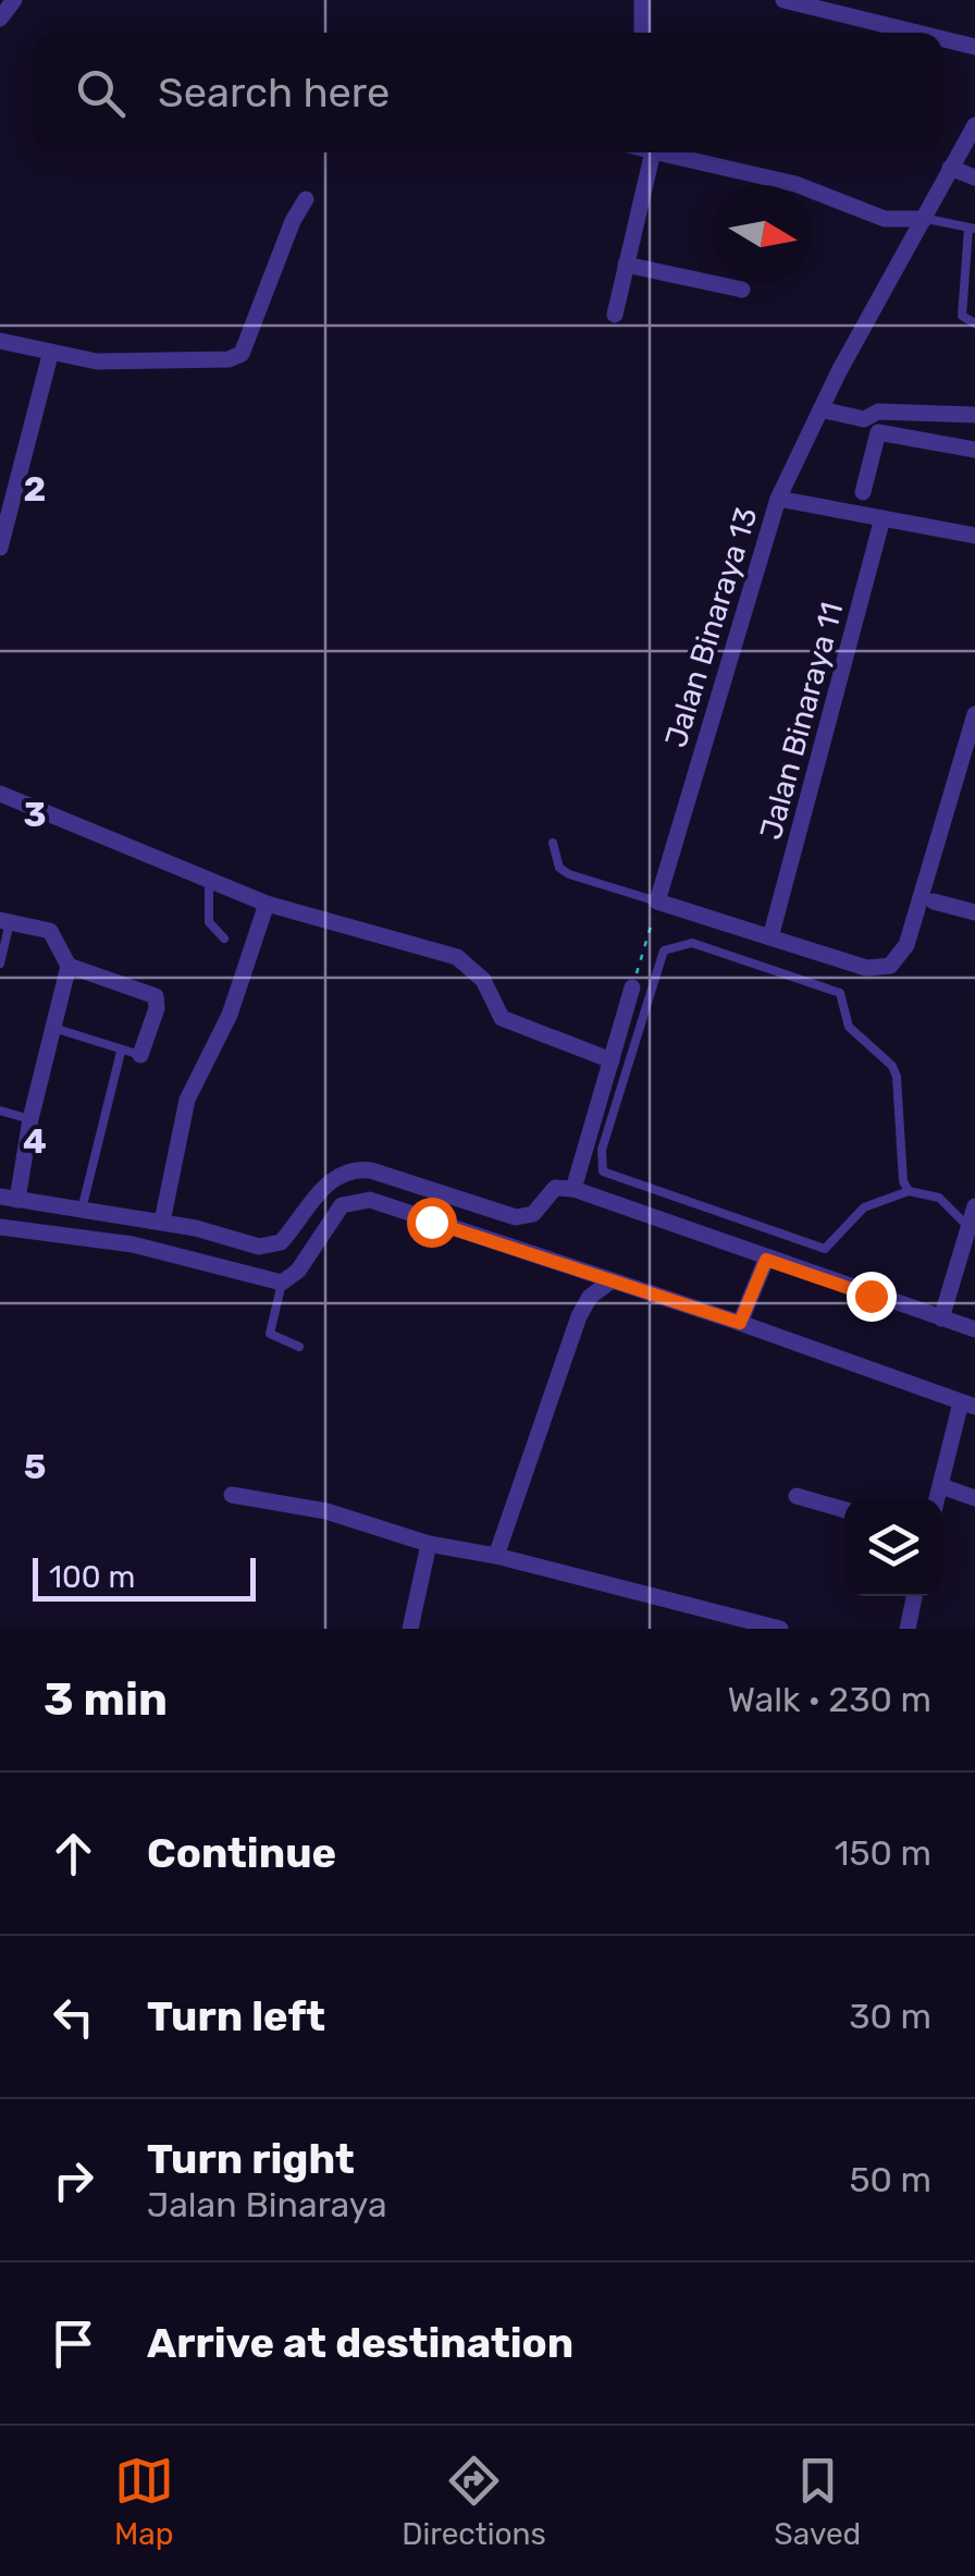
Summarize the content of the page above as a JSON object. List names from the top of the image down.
{
  "streets": {
    "street": ["Jalan Binaraya 13", "Jalan Binaraya 11"]
  },
  "crossings": [
    ["Jalan Binaraya 13", "Jalan Binaraya 11"]
  ],
  "scale_bar": "100 m",
  "north": "right",
  "page": {
    "search": "Search here",
    "scale": "100 m",
    "heading": ["3 min", "Walk · 230 m"],
    "list": [
      ["Continue", "150 m"],
      ["Turn left", "30 m"],
      ["Turn right", "Jalan Binaraya", "50 m"],
      "Arrive at destination"
    ],
    "nav": ["Map", "Directions", "Saved"]
  },
  "grid": {
    "rows": [
      "2",
      "3",
      "4",
      "5"
    ]
  }
}
